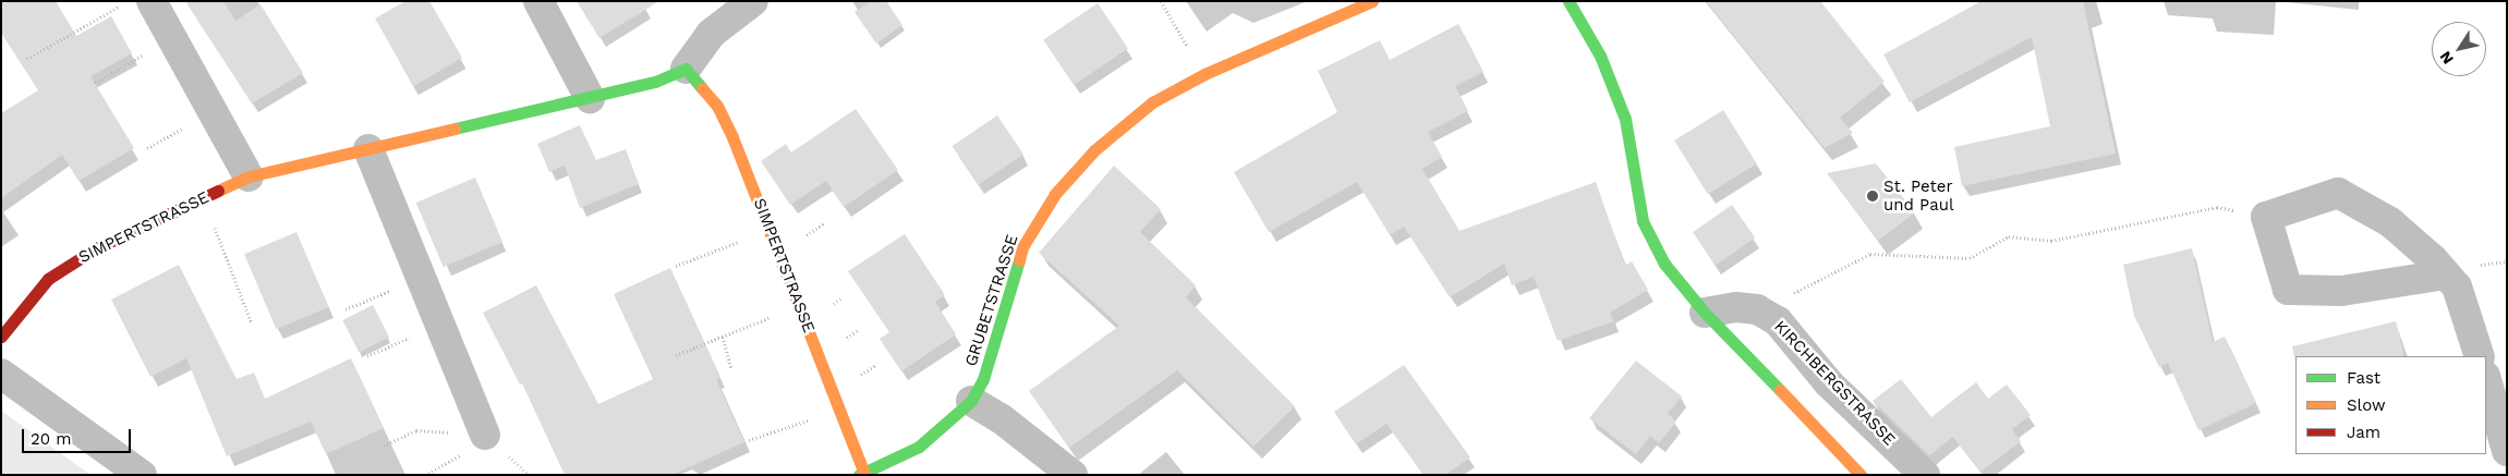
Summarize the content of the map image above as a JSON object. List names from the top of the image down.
{
  "streets": {
    "street": ["SIMPERTSTRASSE", "GRUBETSTRASSE", "KIRCHBERGSTRASSE"]
  },
  "crossings": [
    ["SIMPERTSTRASSE", "GRUBETSTRASSE"]
  ],
  "places": ["St. Peter und Paul"],
  "legend": ["Fast", "Slow", "Jam"],
  "scale_bar": "20 m",
  "north": "bottom left"
}
